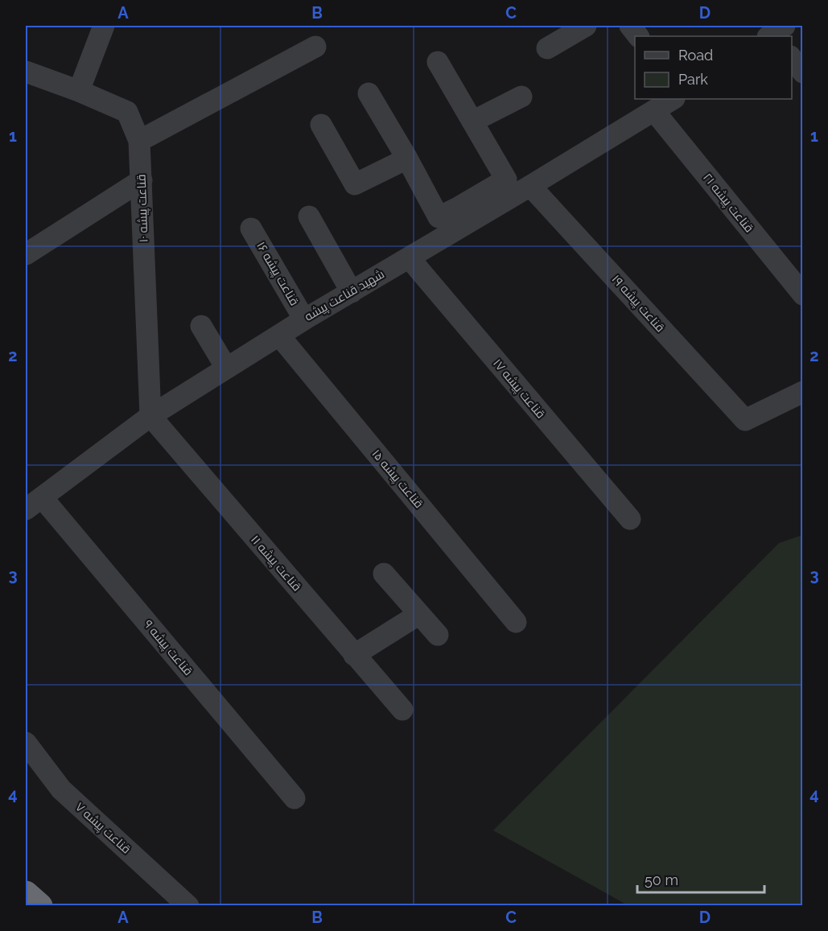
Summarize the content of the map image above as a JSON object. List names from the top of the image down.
{
  "streets": {
    "street": [
      "قناعت پیشه ۲۱",
      "قناعت پیشه ۱۰",
      "قناعت پیشه ۱۶",
      "شهید قناعت پیشه",
      "قناعت پیشه ۱۹",
      "قناعت پیشه ۱۷",
      "قناعت پیشه ۱۵",
      "قناعت پیشه ۱۱",
      "قناعت پیشه ۹",
      "قناعت پیشه ۷"
    ]
  },
  "crossings": [
    ["قناعت پیشه ۲۱", "شهید قناعت پیشه"],
    ["قناعت پیشه ۱۰", "شهید قناعت پیشه"],
    ["قناعت پیشه ۱۰", "قناعت پیشه ۱۱"],
    ["قناعت پیشه ۱۶", "شهید قناعت پیشه"],
    ["شهید قناعت پیشه", "قناعت پیشه ۱۹"],
    ["شهید قناعت پیشه", "قناعت پیشه ۱۷"],
    ["شهید قناعت پیشه", "قناعت پیشه ۱۵"],
    ["شهید قناعت پیشه", "قناعت پیشه ۱۱"],
    ["شهید قناعت پیشه", "قناعت پیشه ۹"]
  ],
  "legend": ["Road", "Park"],
  "scale_bar": "50 m",
  "grid": {
    "columns": [
      "A",
      "B",
      "C",
      "D"
    ],
    "rows": [
      "1",
      "2",
      "3",
      "4"
    ]
  }
}
